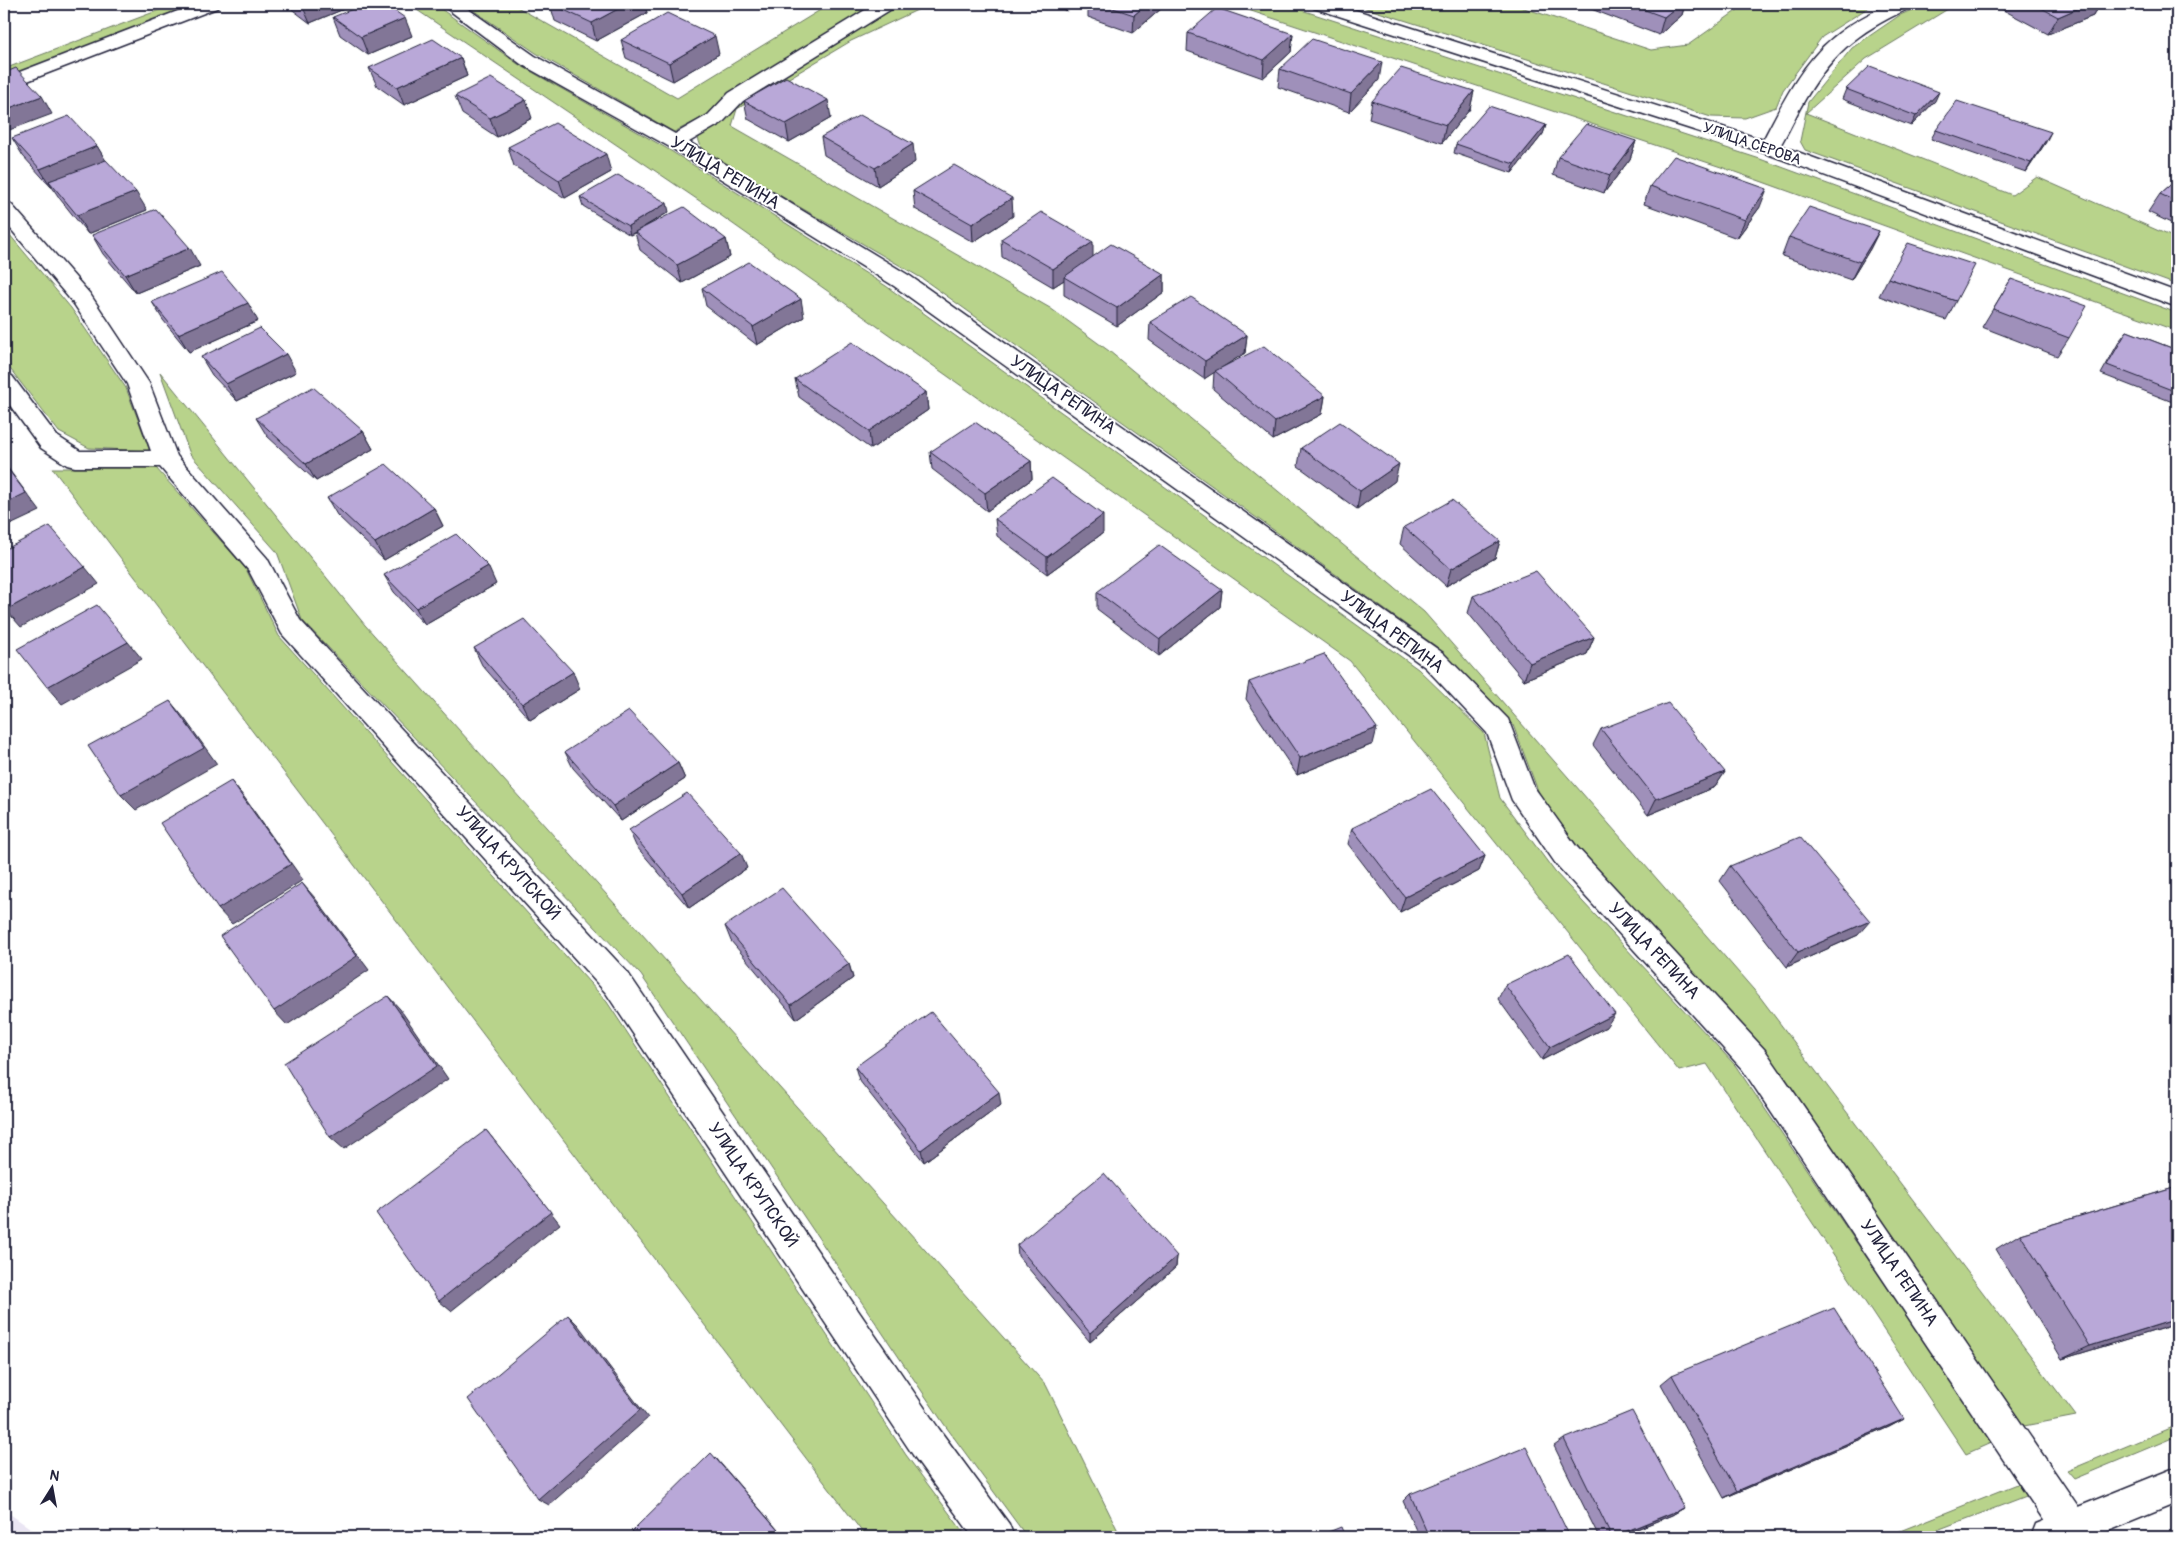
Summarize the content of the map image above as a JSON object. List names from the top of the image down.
{
  "streets": {
    "street": ["УЛИЦА СЕРОВА", "УЛИЦА РЕПИНА", "УЛИЦА КРУПСКОЙ"]
  },
  "north": "top"
}
